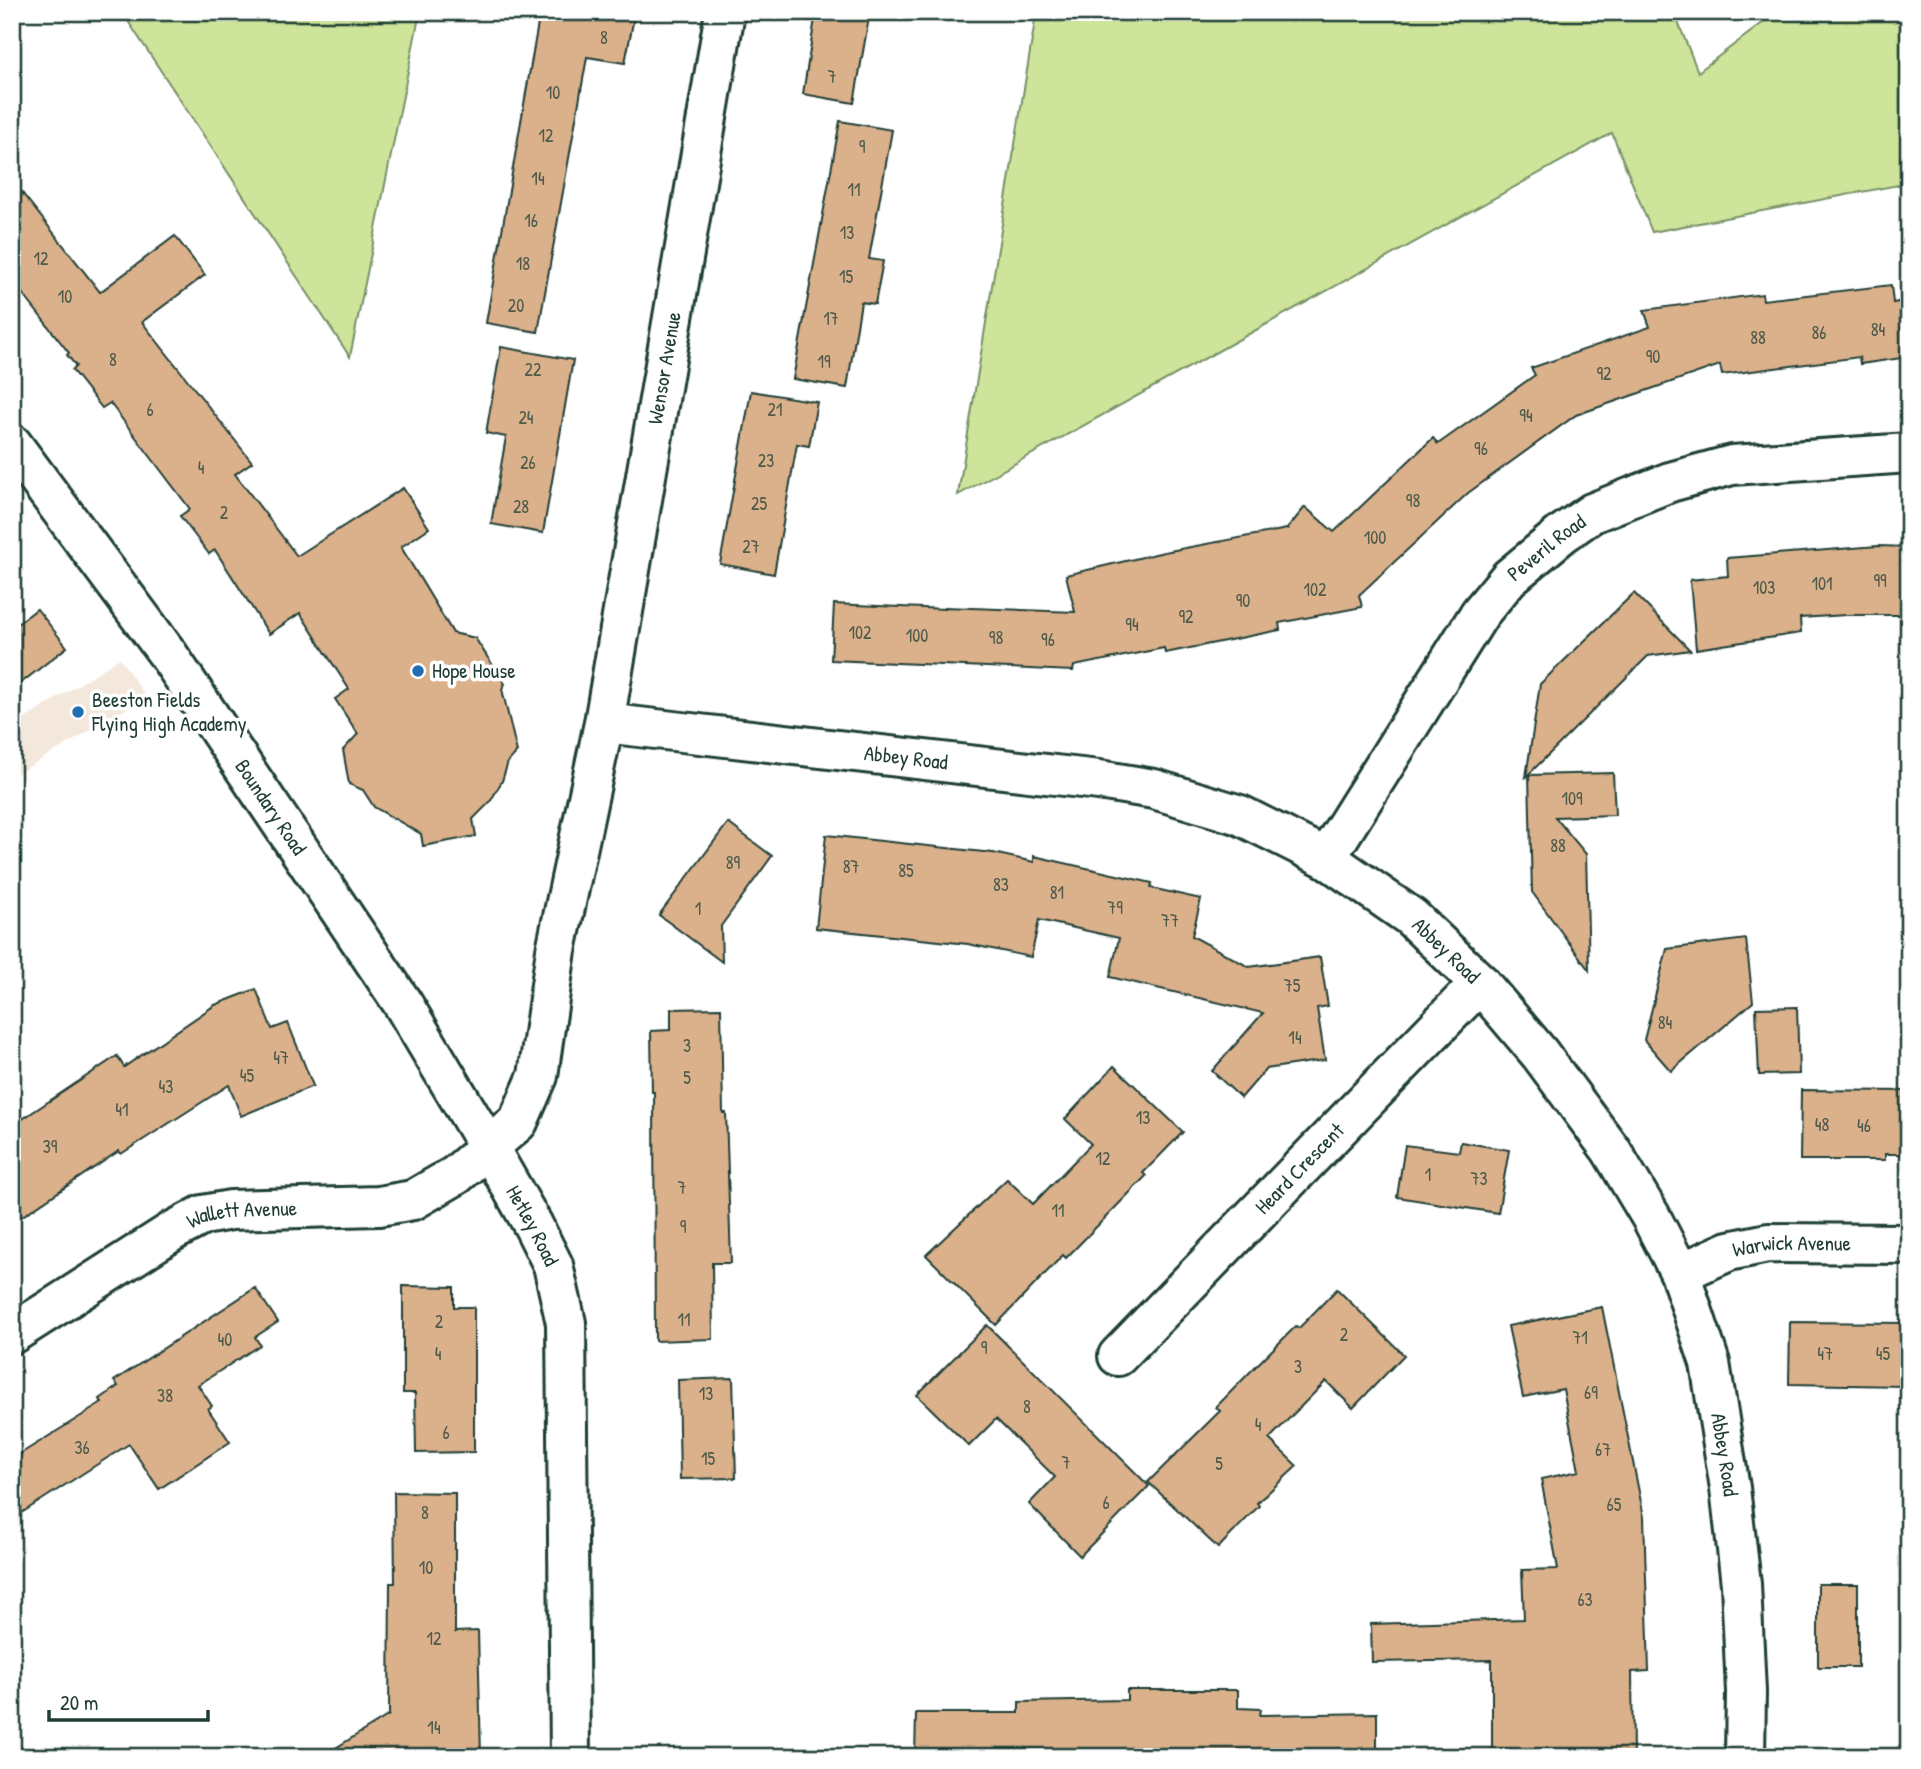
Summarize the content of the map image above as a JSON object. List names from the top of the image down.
{
  "streets": {
    "street": [
      "Wensor Avenue",
      "Peveril Road",
      "Abbey Road",
      "Boundary Road",
      "Heard Crescent",
      "Wallett Avenue",
      "Hetley Road",
      "Warwick Avenue"
    ]
  },
  "crossings": [
    ["Wensor Avenue", "Abbey Road"],
    ["Peveril Road", "Abbey Road"],
    ["Abbey Road", "Heard Crescent"],
    ["Abbey Road", "Warwick Avenue"],
    ["Boundary Road", "Wallett Avenue"],
    ["Boundary Road", "Hetley Road"],
    ["Wallett Avenue", "Hetley Road"]
  ],
  "places": ["Hope House", "Beeston Fields Flying High Academy"],
  "house_numbers": [
    "8",
    "7",
    "10",
    "12",
    "9",
    "14",
    "11",
    "16",
    "13",
    "12",
    "18",
    "15",
    "10",
    "20",
    "17",
    "84",
    "86",
    "88",
    "90",
    "8",
    "19",
    "22",
    "92",
    "6",
    "21",
    "94",
    "24",
    "96",
    "23",
    "26",
    "4",
    "98",
    "25",
    "28",
    "2",
    "100",
    "27",
    "99",
    "101",
    "103",
    "102",
    "90",
    "92",
    "94",
    "102",
    "100",
    "98",
    "96",
    "109",
    "88",
    "89",
    "87",
    "85",
    "83",
    "81",
    "79",
    "1",
    "77",
    "75",
    "84",
    "14",
    "3",
    "47",
    "45",
    "5",
    "43",
    "41",
    "13",
    "48",
    "46",
    "39",
    "12",
    "1",
    "73",
    "7",
    "11",
    "9",
    "11",
    "2",
    "2",
    "71",
    "40",
    "9",
    "4",
    "47",
    "45",
    "3",
    "69",
    "13",
    "38",
    "8",
    "4",
    "6",
    "36",
    "67",
    "15",
    "7",
    "5",
    "6",
    "65",
    "8",
    "10",
    "63",
    "12",
    "14"
  ],
  "scale_bar": "20 m"
}
